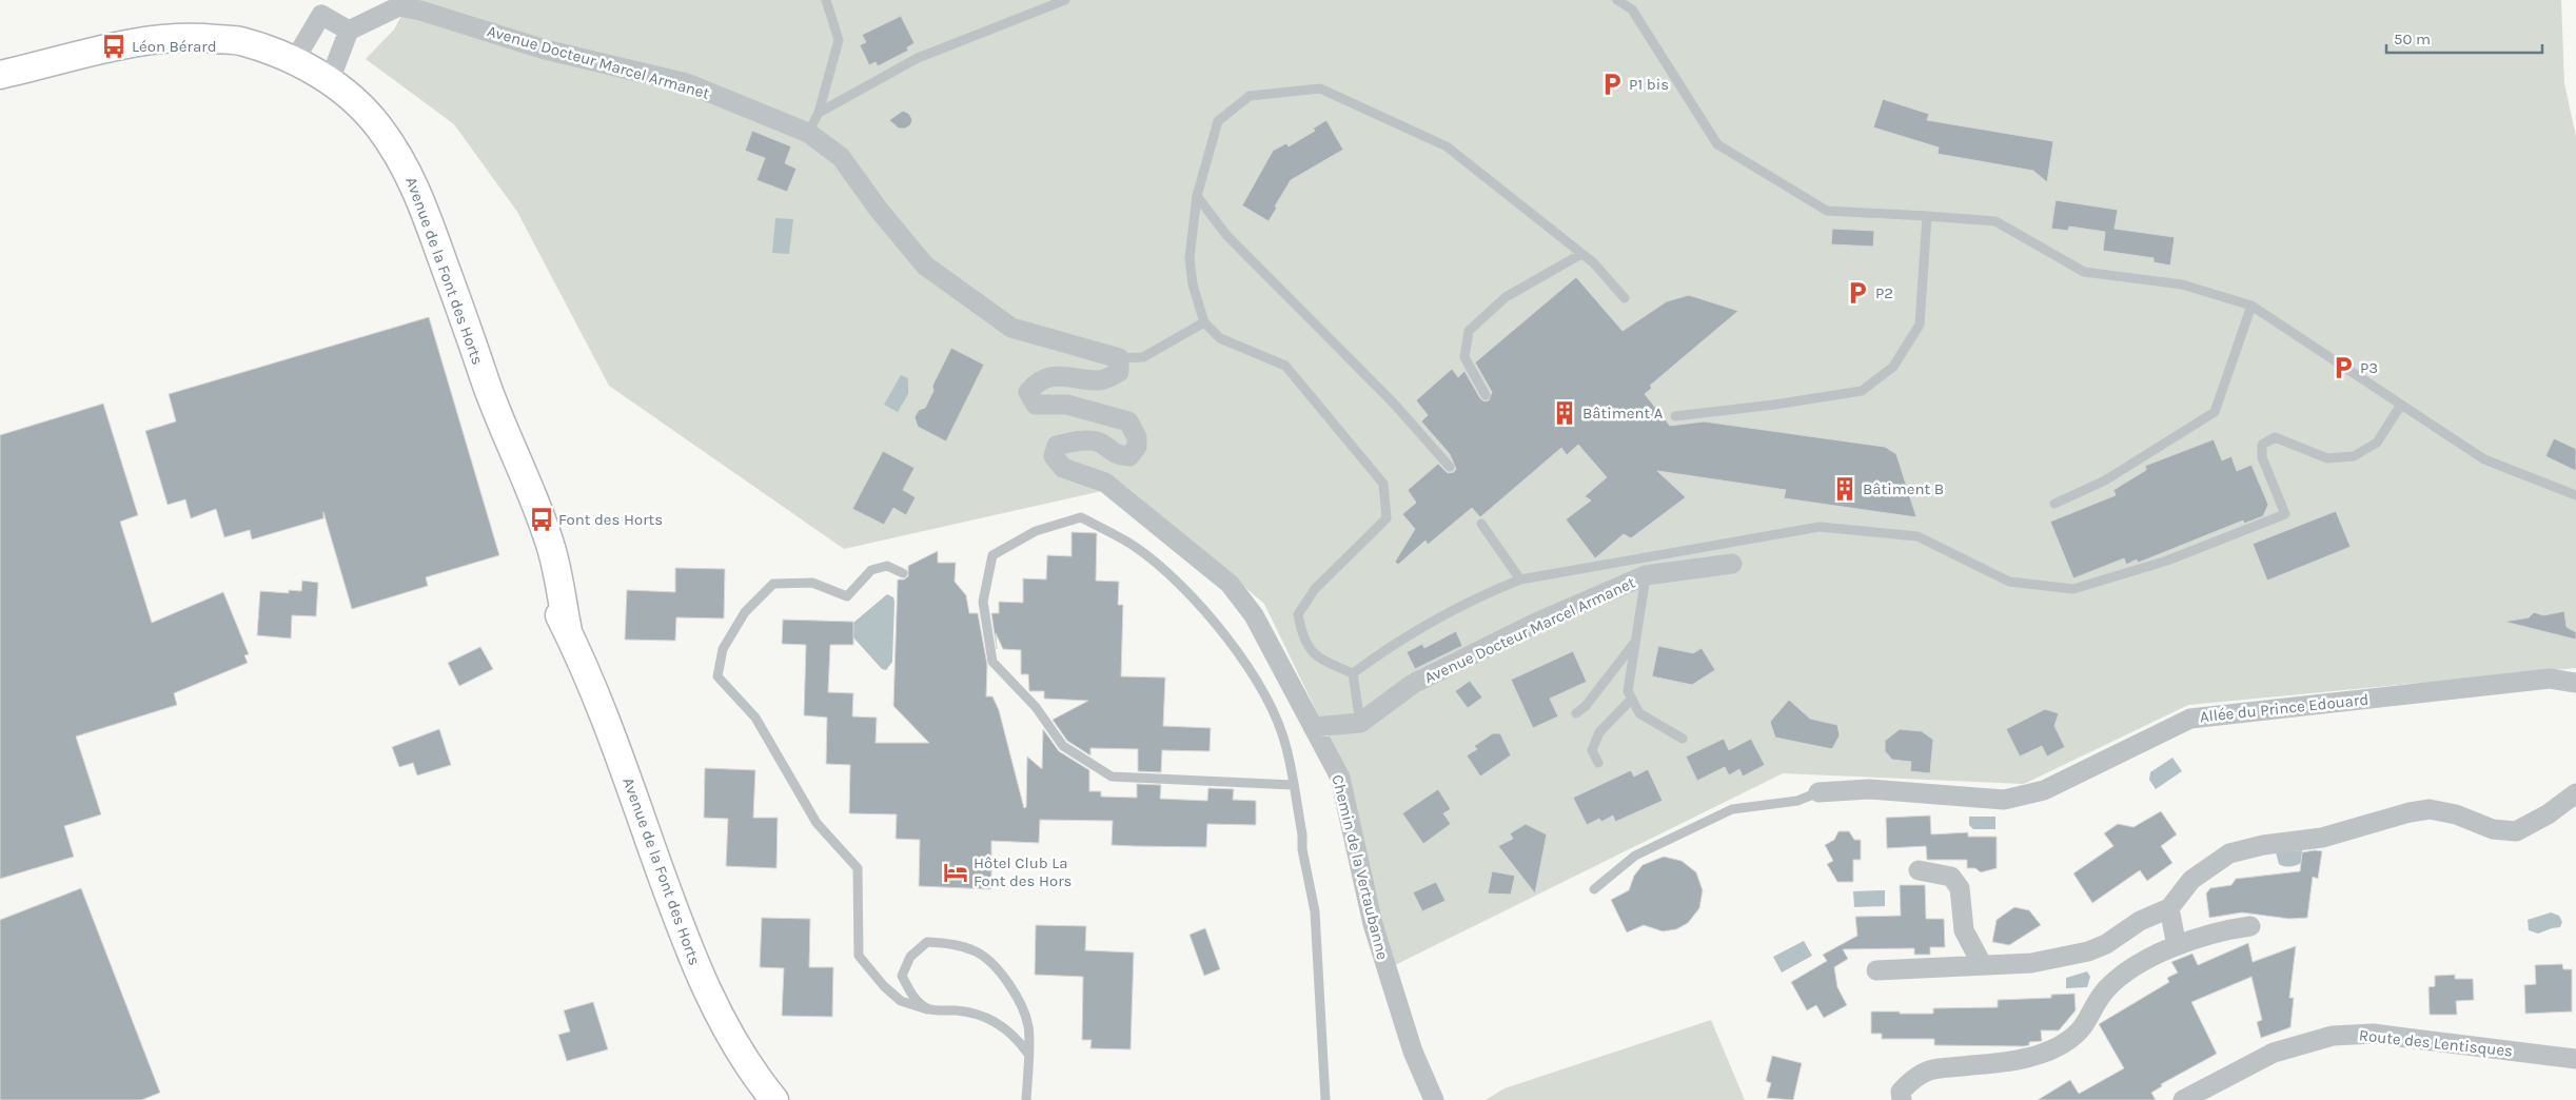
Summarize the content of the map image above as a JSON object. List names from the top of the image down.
{
  "streets": {
    "main road": ["Avenue de la Font des Horts"],
    "street": [
      "Avenue Docteur Marcel Armanet",
      "Allée du Prince Edouard",
      "Chemin de la Vertaubanne",
      "Route des Lentisques"
    ]
  },
  "places": {
    "bus stop": ["Léon Bérard", "Font des Horts"],
    "parking": ["P1 bis", "P2", "P3"],
    "building": ["Bâtiment A", "Bâtiment B"],
    "hotel": ["Hôtel Club La Font des Hors"]
  },
  "scale_bar": "50 m"
}
